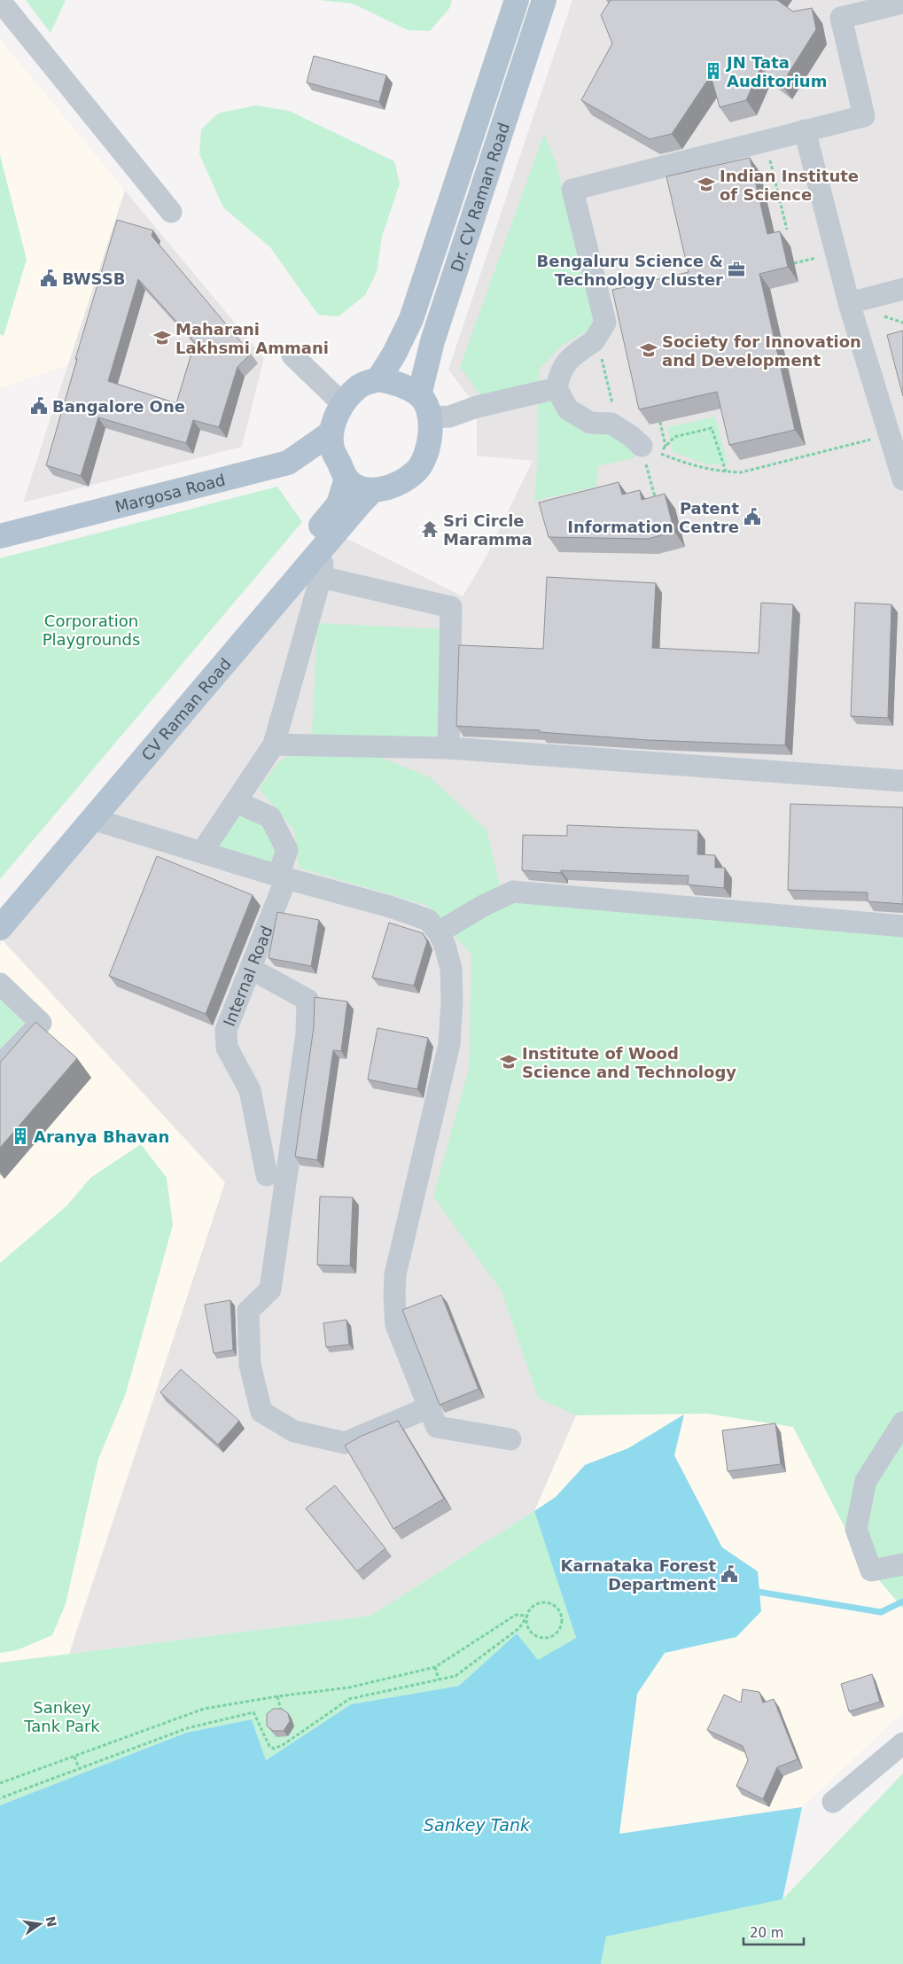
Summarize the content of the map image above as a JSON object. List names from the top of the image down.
{
  "streets": {
    "main road": ["Dr. CV Raman Road", "Margosa Road", "CV Raman Road"],
    "lane": ["Internal Road"]
  },
  "crossings": [
    ["Dr. CV Raman Road", "Margosa Road"],
    ["Dr. CV Raman Road", "CV Raman Road"],
    ["Margosa Road", "CV Raman Road"]
  ],
  "water": ["Sankey Tank"],
  "parks": ["Corporation Playgrounds", "Sankey Tank Park"],
  "places": {
    "building": ["JN Tata Auditorium", "Aranya Bhavan"],
    "school or university": [
      "Indian Institute of Science",
      "Maharani Lakhsmi Ammani",
      "Society for Innovation and Development",
      "Institute of Wood Science and Technology"
    ],
    "office": ["Bengaluru Science & Technology cluster"],
    "public building": [
      "BWSSB",
      "Bangalore One",
      "Patent Information Centre",
      "Karnataka Forest Department"
    ],
    "temple": ["Sri Circle Maramma"]
  },
  "scale_bar": "20 m",
  "north": "right"
}
